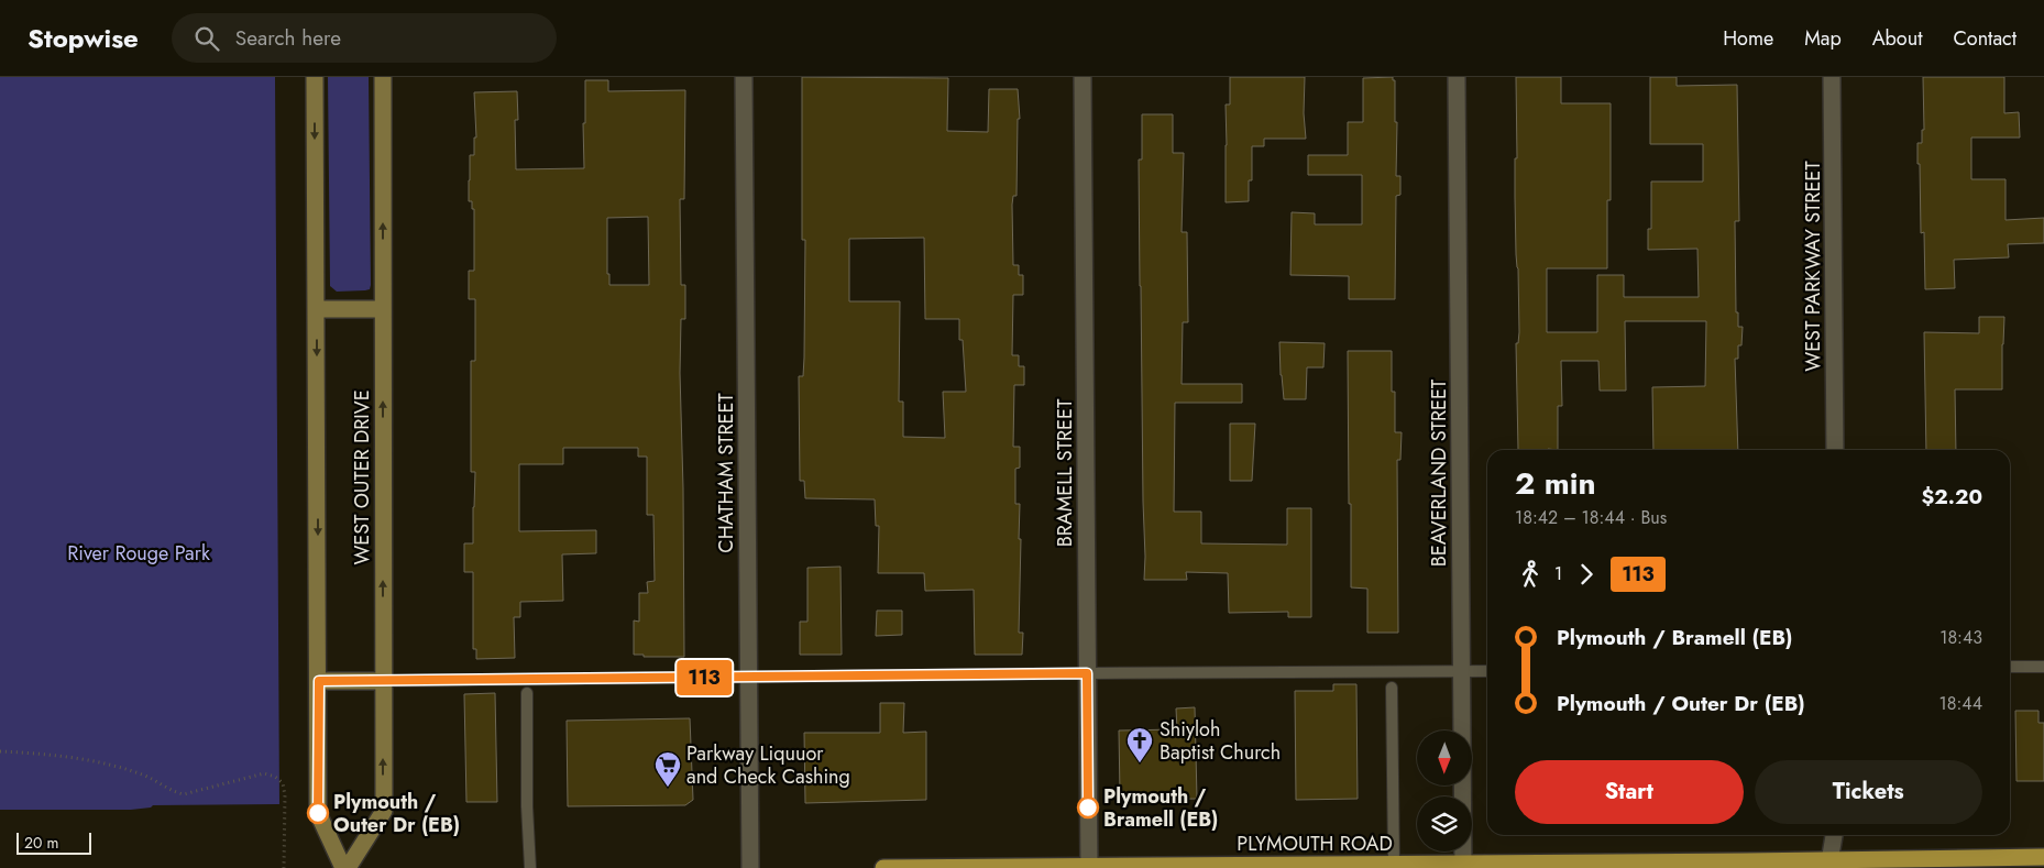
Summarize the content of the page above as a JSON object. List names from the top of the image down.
{
  "streets": {
    "main road": ["WEST OUTER DRIVE", "PLYMOUTH ROAD"],
    "street": [
      "WEST PARKWAY STREET",
      "CHATHAM STREET",
      "BRAMELL STREET",
      "BEAVERLAND STREET"
    ]
  },
  "crossings": [
    ["BRAMELL STREET", "PLYMOUTH ROAD"],
    ["BEAVERLAND STREET", "PLYMOUTH ROAD"]
  ],
  "parks": ["River Rouge Park"],
  "places": {
    "church": ["Shiyloh Baptist Church"],
    "supermarket": ["Parkway Liquuor and Check Cashing"],
    "other": ["Plymouth / Bramell (EB)", "Plymouth / Outer Dr (EB)"]
  },
  "lines": ["bus line 113"],
  "scale_bar": "20 m",
  "north": "bottom",
  "page": {
    "header": "Stopwise",
    "search": "Search here",
    "nav": [
      "Home",
      "Map",
      "About",
      "Contact"
    ],
    "on_map": "113",
    "heading": ["2 min", "18:42 – 18:44 · Bus", "$2.20"],
    "legs": ["1", "113"],
    "list": [
      {
        "name": "Plymouth / Bramell (EB)",
        "value": "18:43"
      },
      {
        "name": "Plymouth / Outer Dr (EB)",
        "value": "18:44"
      }
    ],
    "buttons": ["Start", "Tickets"],
    "scale": "20 m"
  }
}
